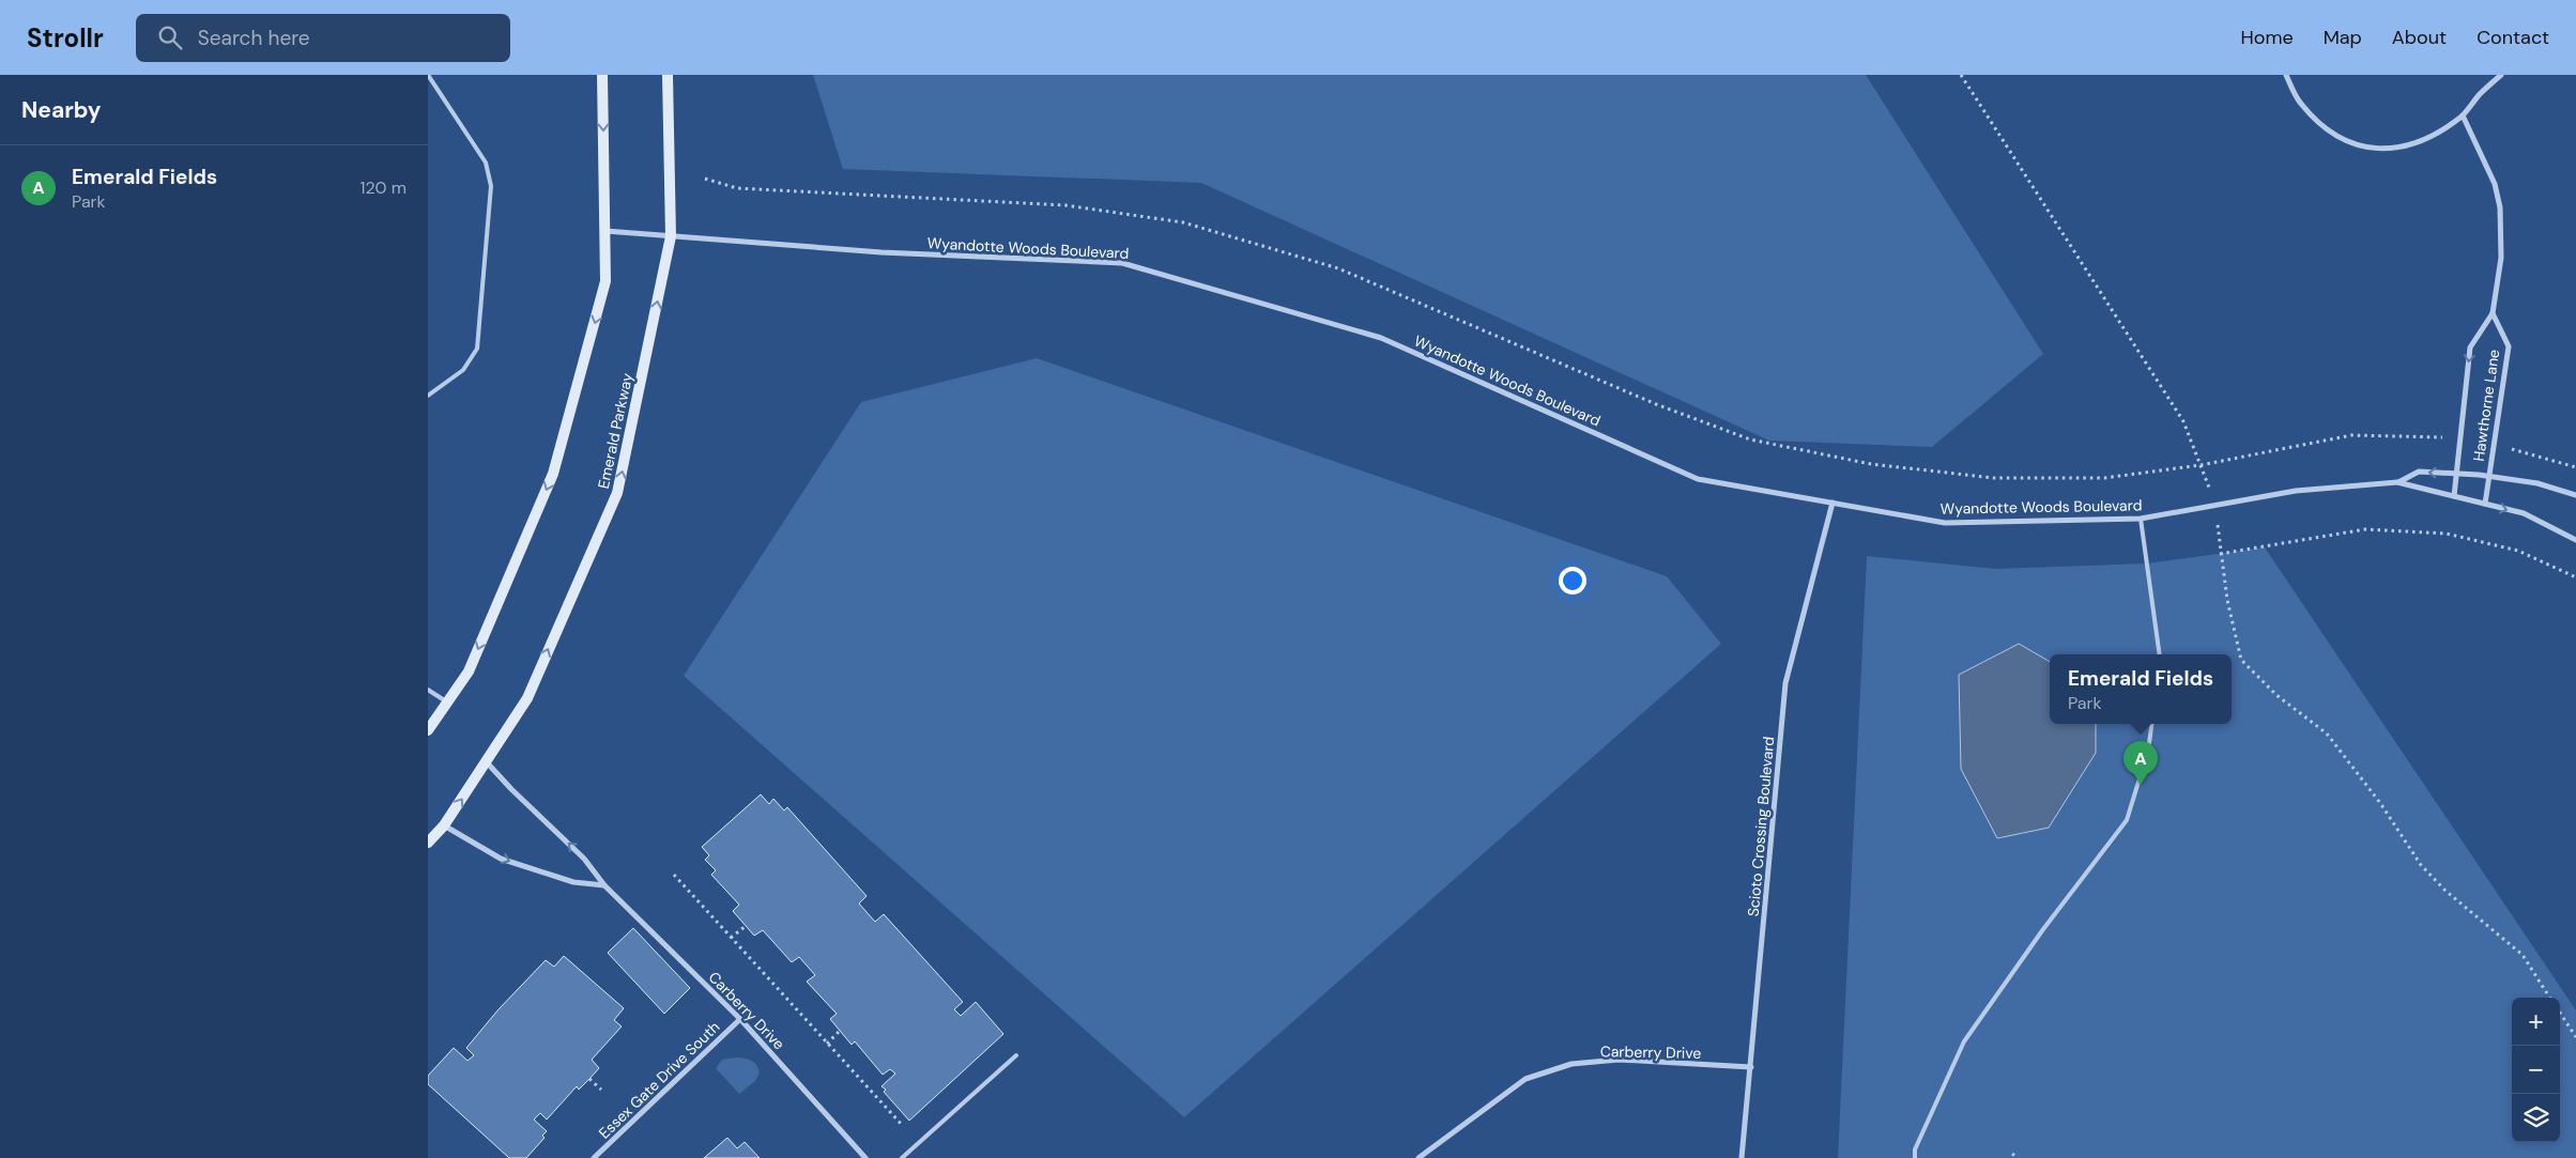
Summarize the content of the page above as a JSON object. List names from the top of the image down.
{
  "streets": {
    "main road": ["Emerald Parkway"],
    "street": [
      "Wyandotte Woods Boulevard",
      "Hawthorne Lane",
      "Scioto Crossing Boulevard",
      "Carberry Drive",
      "Essex Gate Drive South"
    ]
  },
  "crossings": [
    ["Wyandotte Woods Boulevard", "Hawthorne Lane"],
    ["Wyandotte Woods Boulevard", "Emerald Parkway"],
    ["Wyandotte Woods Boulevard", "Scioto Crossing Boulevard"],
    ["Emerald Parkway", "Carberry Drive"],
    ["Scioto Crossing Boulevard", "Carberry Drive"],
    ["Carberry Drive", "Essex Gate Drive South"]
  ],
  "page": {
    "header": "Strollr",
    "search": "Search here",
    "nav": [
      "Home",
      "Map",
      "About",
      "Contact"
    ],
    "heading": "Nearby",
    "list": [
      {
        "mark": "A",
        "name": "Emerald Fields",
        "note": "Park",
        "value": "120 m"
      }
    ],
    "popup": ["Emerald Fields", "Park"],
    "pins": "A",
    "map_buttons": ["+", "−"]
  }
}
